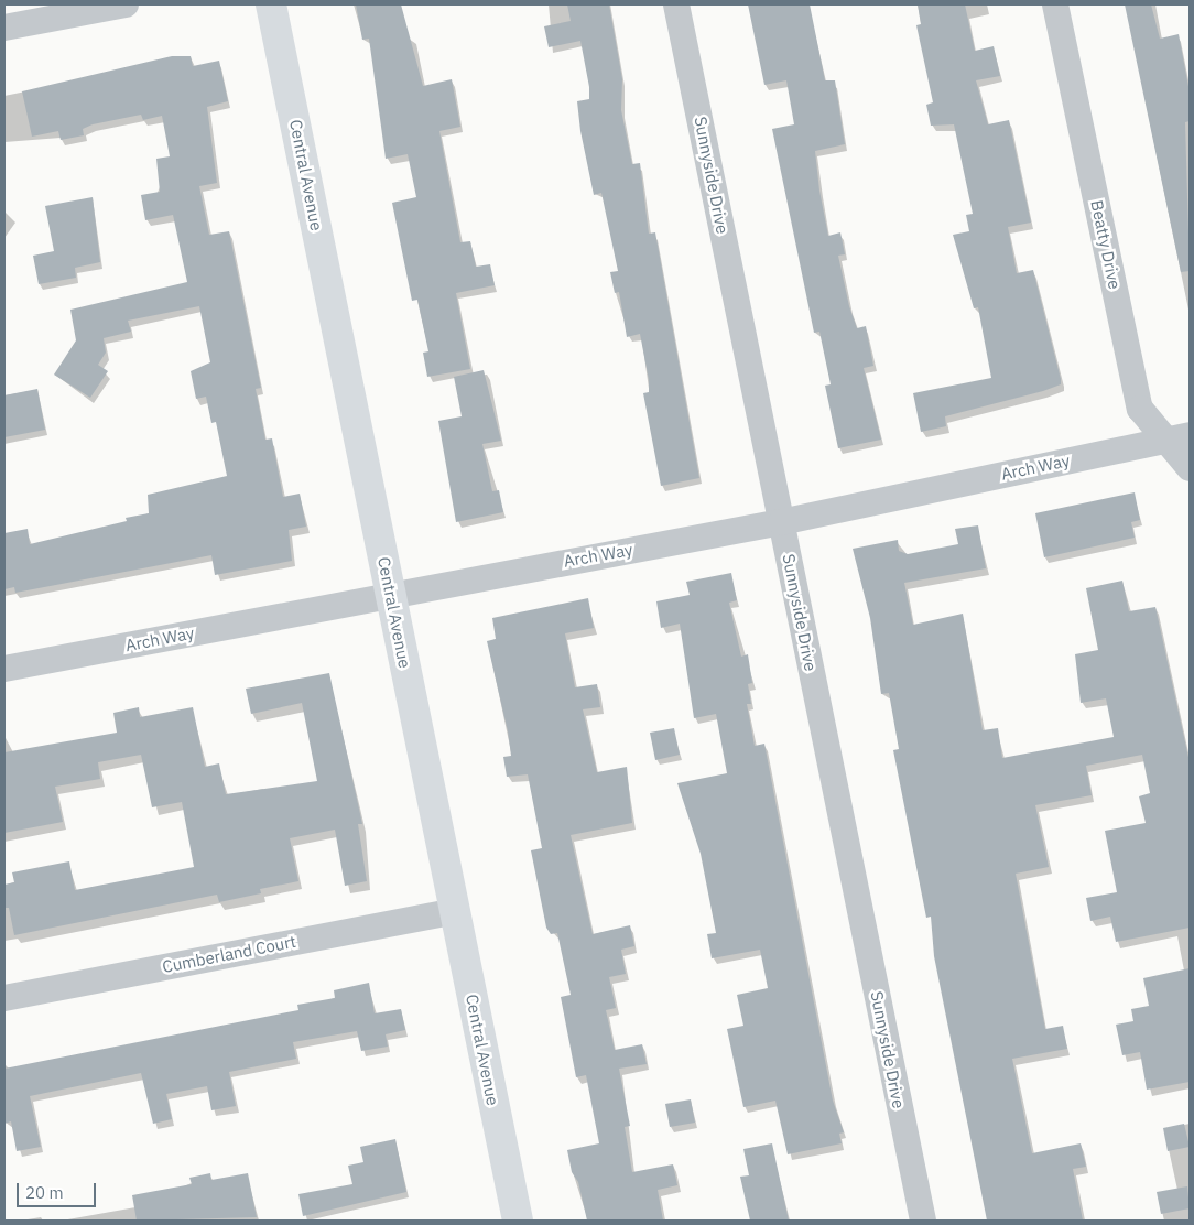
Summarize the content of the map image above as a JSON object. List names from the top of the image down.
{
  "streets": {
    "main road": ["Central Avenue"],
    "street": [
      "Sunnyside Drive",
      "Beatty Drive",
      "Arch Way",
      "Cumberland Court"
    ]
  },
  "crossings": [
    ["Central Avenue", "Arch Way"],
    ["Central Avenue", "Cumberland Court"],
    ["Sunnyside Drive", "Arch Way"],
    ["Beatty Drive", "Arch Way"]
  ],
  "scale_bar": "20 m"
}
